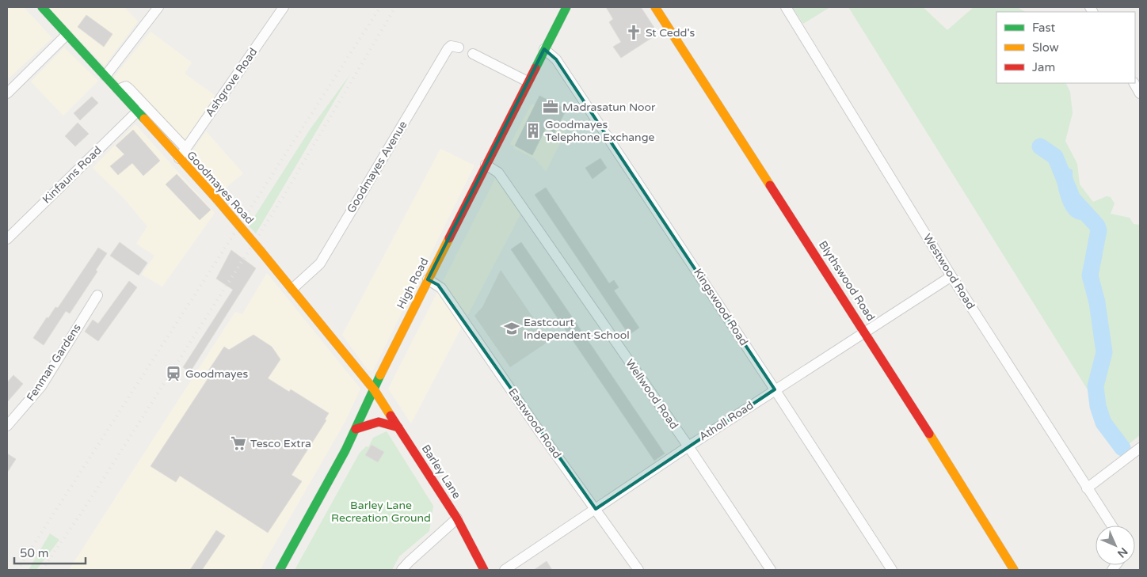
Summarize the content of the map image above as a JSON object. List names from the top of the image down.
{
  "streets": {
    "main road": [
      "Goodmayes Road",
      "Blythswood Road",
      "High Road",
      "Barley Lane"
    ],
    "street": [
      "Ashgrove Road",
      "Goodmayes Avenue",
      "Kinfauns Road",
      "Westwood Road",
      "Kingswood Road",
      "Fenman Gardens",
      "Wellwood Road",
      "Atholl Road",
      "Eastwood Road"
    ]
  },
  "crossings": [
    ["Ashgrove Road", "Goodmayes Road"],
    ["Goodmayes Avenue", "Goodmayes Road"],
    ["Kinfauns Road", "Goodmayes Road"],
    ["Goodmayes Road", "High Road"],
    ["Goodmayes Road", "Barley Lane"],
    ["Westwood Road", "Atholl Road"],
    ["Blythswood Road", "Atholl Road"],
    ["High Road", "Kingswood Road"],
    ["High Road", "Wellwood Road"],
    ["High Road", "Eastwood Road"],
    ["High Road", "Barley Lane"],
    ["Kingswood Road", "Atholl Road"],
    ["Wellwood Road", "Atholl Road"],
    ["Atholl Road", "Eastwood Road"]
  ],
  "parks": ["Barley Lane Recreation Ground"],
  "places": {
    "church": ["St Cedd's"],
    "office": ["Madrasatun Noor"],
    "building": ["Goodmayes Telephone Exchange"],
    "school or university": ["Eastcourt Independent School"],
    "station": ["Goodmayes"],
    "supermarket": ["Tesco Extra"]
  },
  "legend": ["Fast", "Slow", "Jam"],
  "scale_bar": "50 m",
  "north": "bottom right"
}
